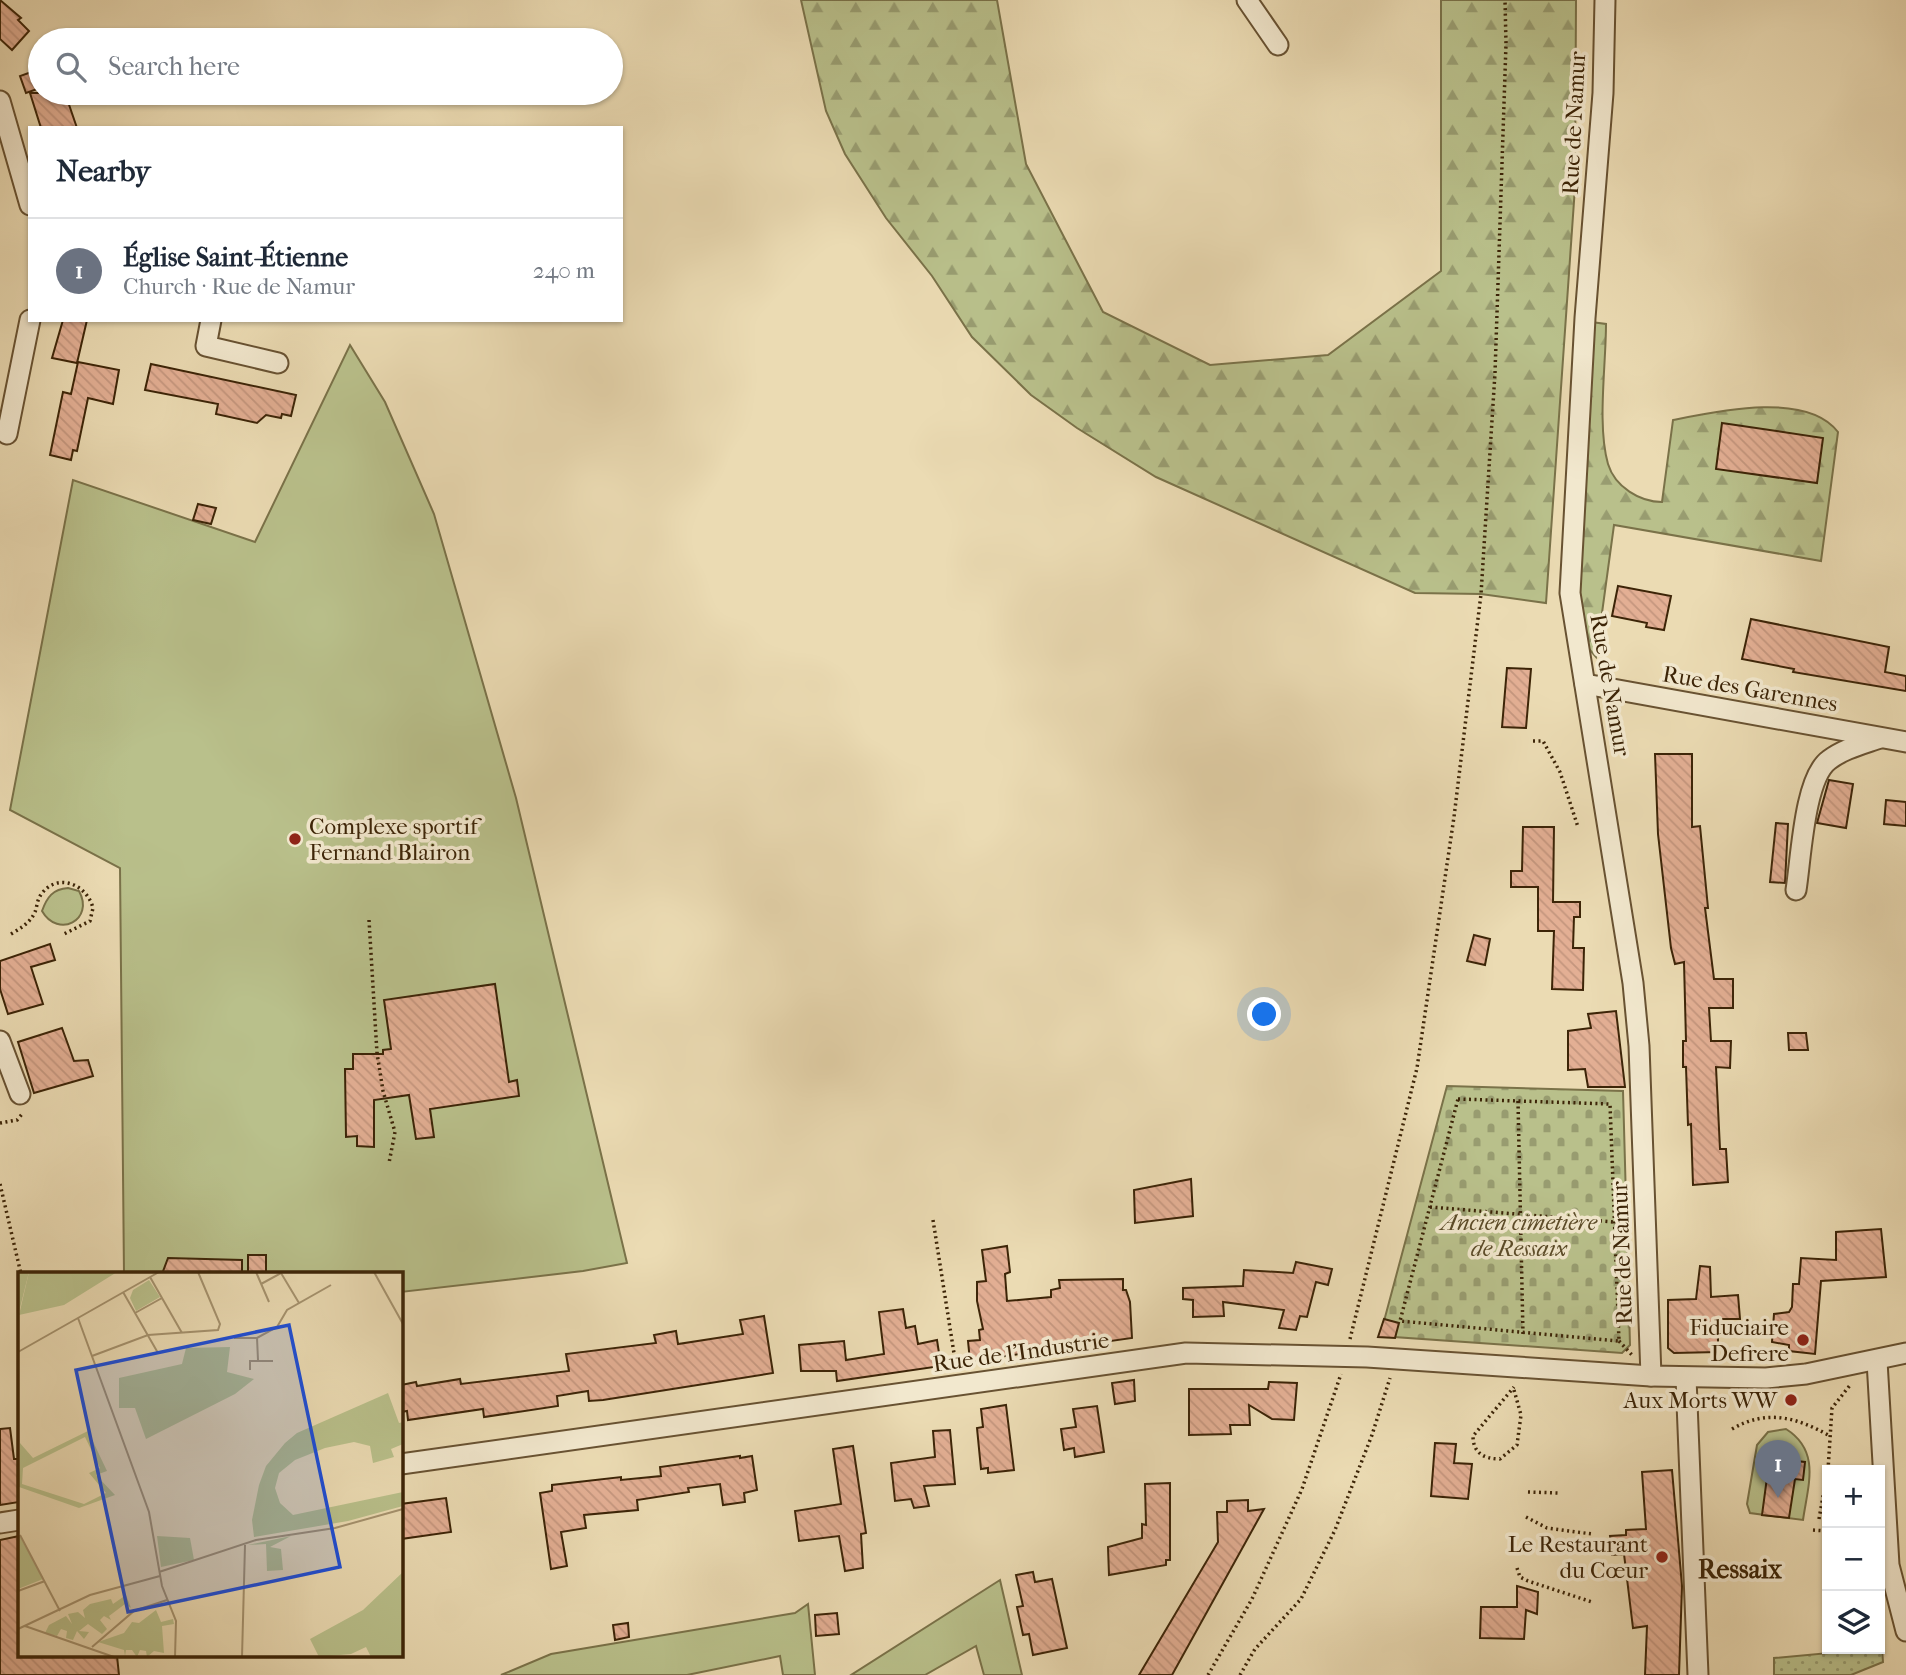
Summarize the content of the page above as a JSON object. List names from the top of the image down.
{
  "streets": {
    "street": ["Rue de Namur", "Rue des Garennes", "Rue de l'Industrie"]
  },
  "crossings": [
    ["Rue de Namur", "Rue des Garennes"],
    ["Rue de Namur", "Rue de l'Industrie"]
  ],
  "districts": ["Ressaix"],
  "parks": ["Ancien cimetière de Ressaix"],
  "places": [
    "Complexe sportif Fernand Blairon",
    "Fiduciaire Defrere",
    "Aux Morts WW",
    "Le Restaurant du Cœur"
  ],
  "page": {
    "search": "Search here",
    "heading": "Nearby",
    "list": [
      {
        "mark": "1",
        "name": "Église Saint-Étienne",
        "note": "Church · Rue de Namur",
        "value": "240 m"
      }
    ],
    "pins": "1",
    "map_buttons": ["+", "−"]
  }
}
